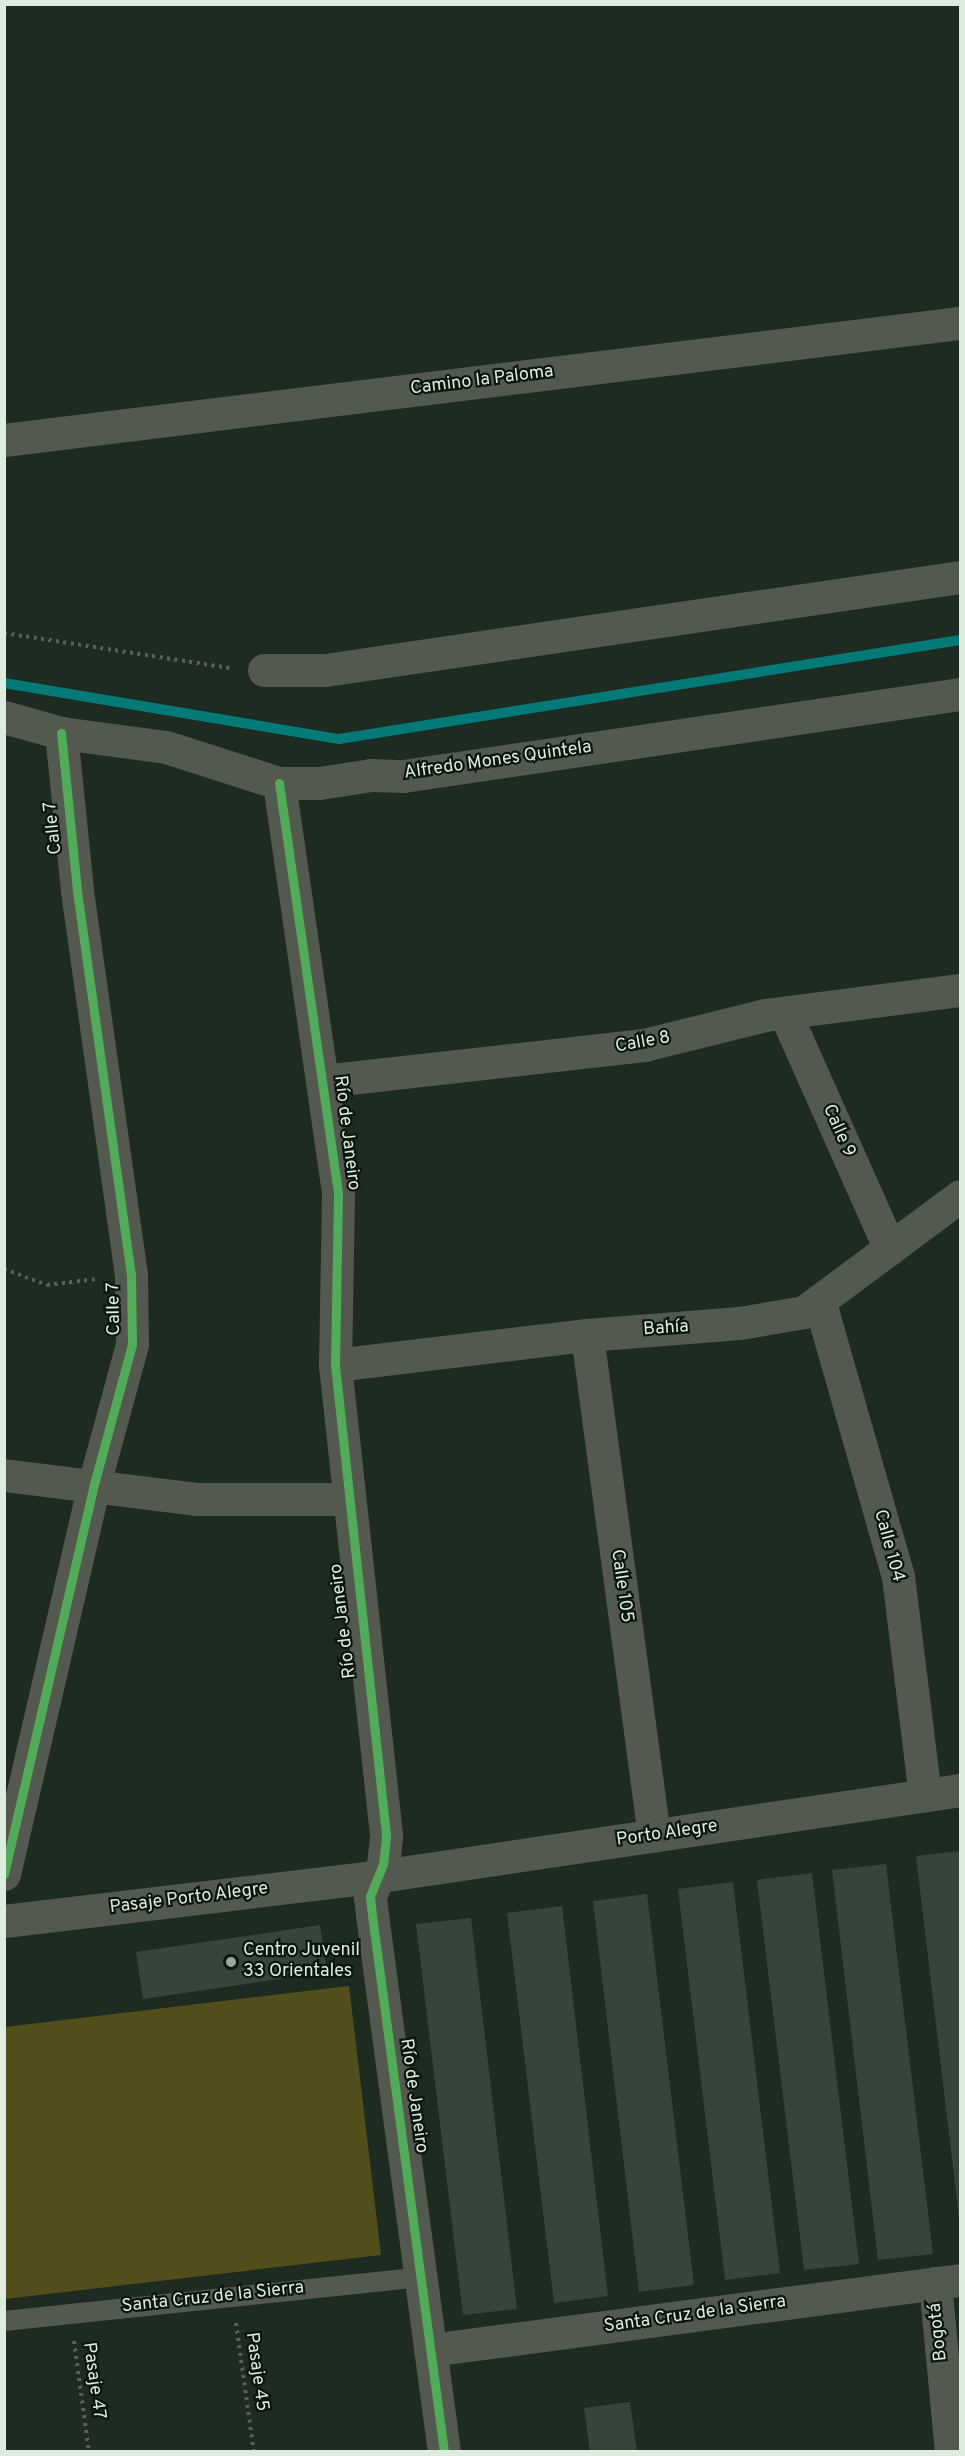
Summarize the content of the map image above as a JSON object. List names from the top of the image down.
{
  "streets": {
    "street": [
      "Camino la Paloma",
      "Alfredo Mones Quintela",
      "Calle 7",
      "Calle 8",
      "Calle 9",
      "Río de Janeiro",
      "Bahía",
      "Calle 104",
      "Calle 105",
      "Porto Alegre",
      "Pasaje Porto Alegre",
      "Santa Cruz de la Sierra",
      "Bogotá"
    ],
    "path": ["Pasaje 45", "Pasaje 47"]
  },
  "crossings": [
    ["Alfredo Mones Quintela", "Calle 7"],
    ["Alfredo Mones Quintela", "Río de Janeiro"],
    ["Calle 8", "Calle 9"],
    ["Calle 8", "Río de Janeiro"],
    ["Calle 9", "Bahía"],
    ["Río de Janeiro", "Bahía"],
    ["Río de Janeiro", "Porto Alegre"],
    ["Río de Janeiro", "Pasaje Porto Alegre"],
    ["Río de Janeiro", "Santa Cruz de la Sierra"],
    ["Bahía", "Calle 104"],
    ["Bahía", "Calle 105"],
    ["Calle 104", "Porto Alegre"],
    ["Calle 105", "Porto Alegre"],
    ["Porto Alegre", "Pasaje Porto Alegre"],
    ["Santa Cruz de la Sierra", "Bogotá"],
    ["Santa Cruz de la Sierra", "Pasaje 45"],
    ["Santa Cruz de la Sierra", "Pasaje 47"]
  ],
  "places": ["Centro Juvenil 33 Orientales"]
}
